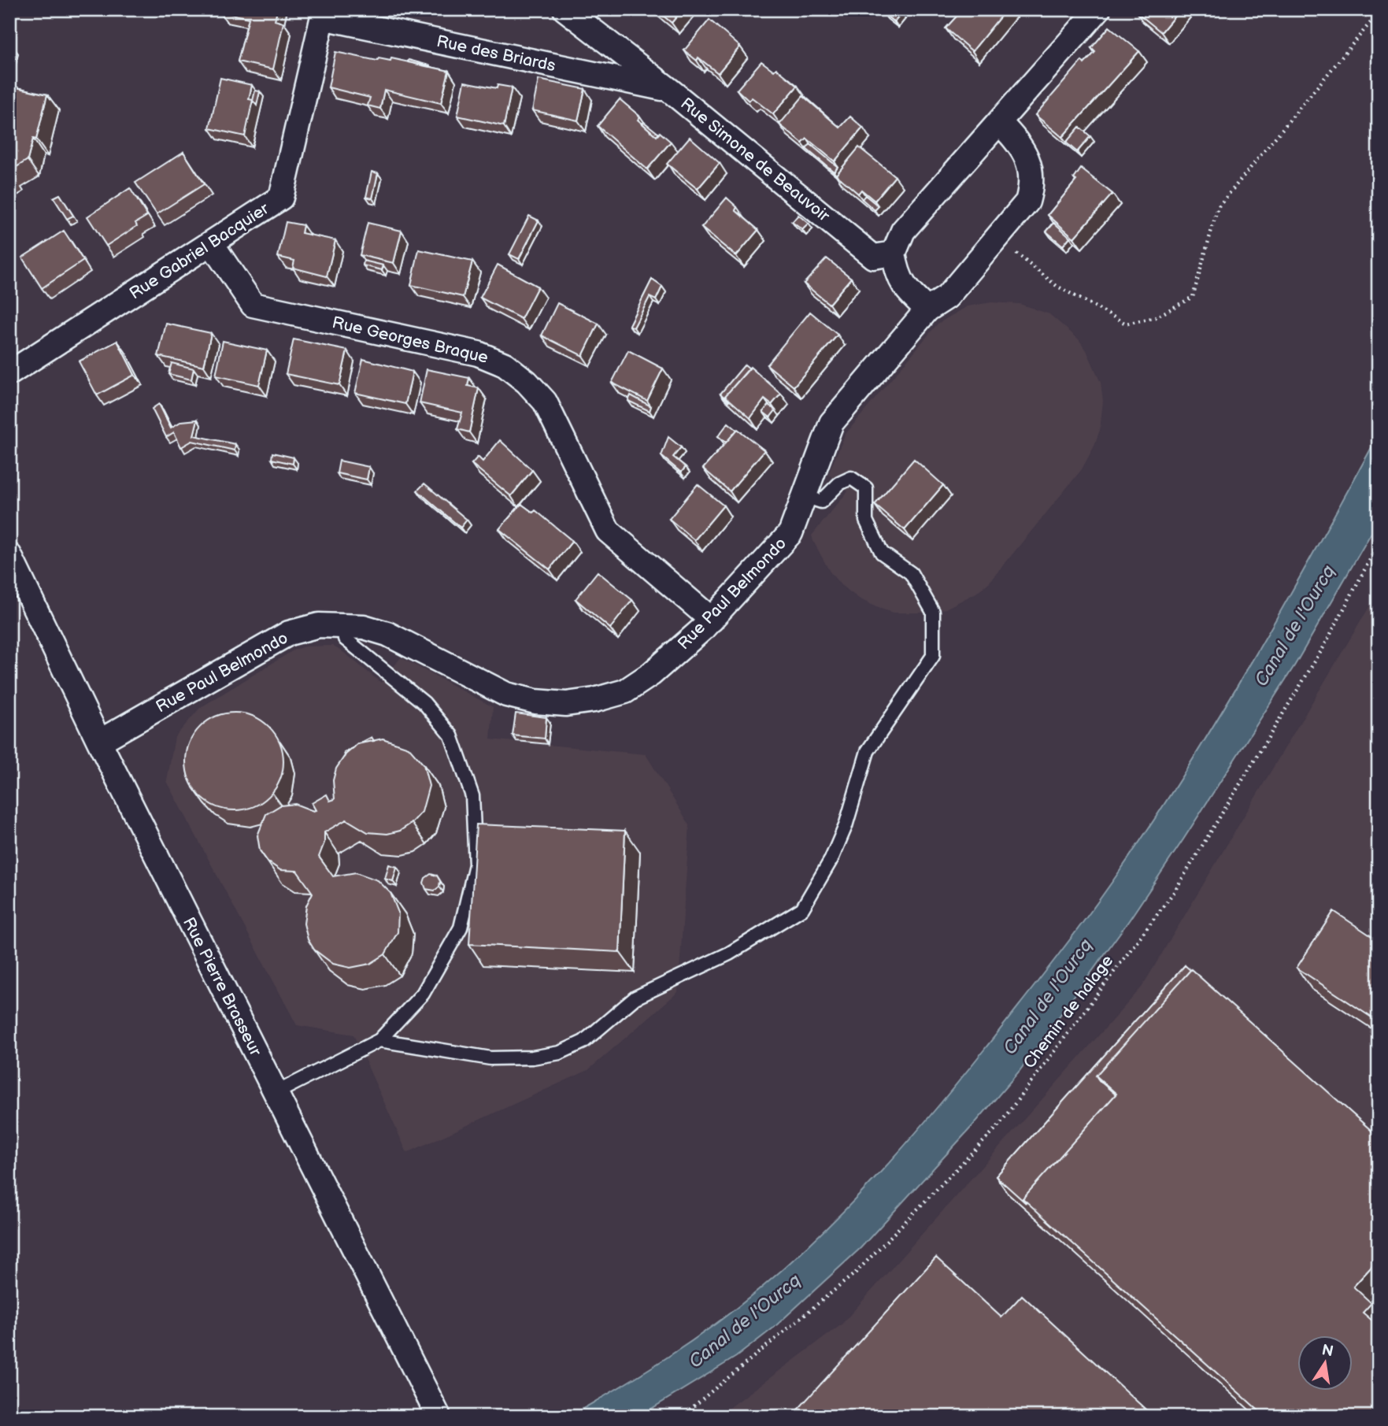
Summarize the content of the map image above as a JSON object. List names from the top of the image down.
{
  "streets": {
    "street": [
      "Rue des Briards",
      "Rue Simone de Beauvoir",
      "Rue Gabriel Bacquier",
      "Rue Georges Braque",
      "Rue Paul Belmondo",
      "Rue Pierre Brasseur"
    ],
    "path": ["Chemin de halage"]
  },
  "crossings": [
    ["Rue des Briards", "Rue Simone de Beauvoir"],
    ["Rue des Briards", "Rue Gabriel Bacquier"],
    ["Rue Gabriel Bacquier", "Rue Georges Braque"],
    ["Rue Georges Braque", "Rue Paul Belmondo"],
    ["Rue Paul Belmondo", "Rue Pierre Brasseur"]
  ],
  "water": ["Canal de l'Ourcq"],
  "north": "top"
}
